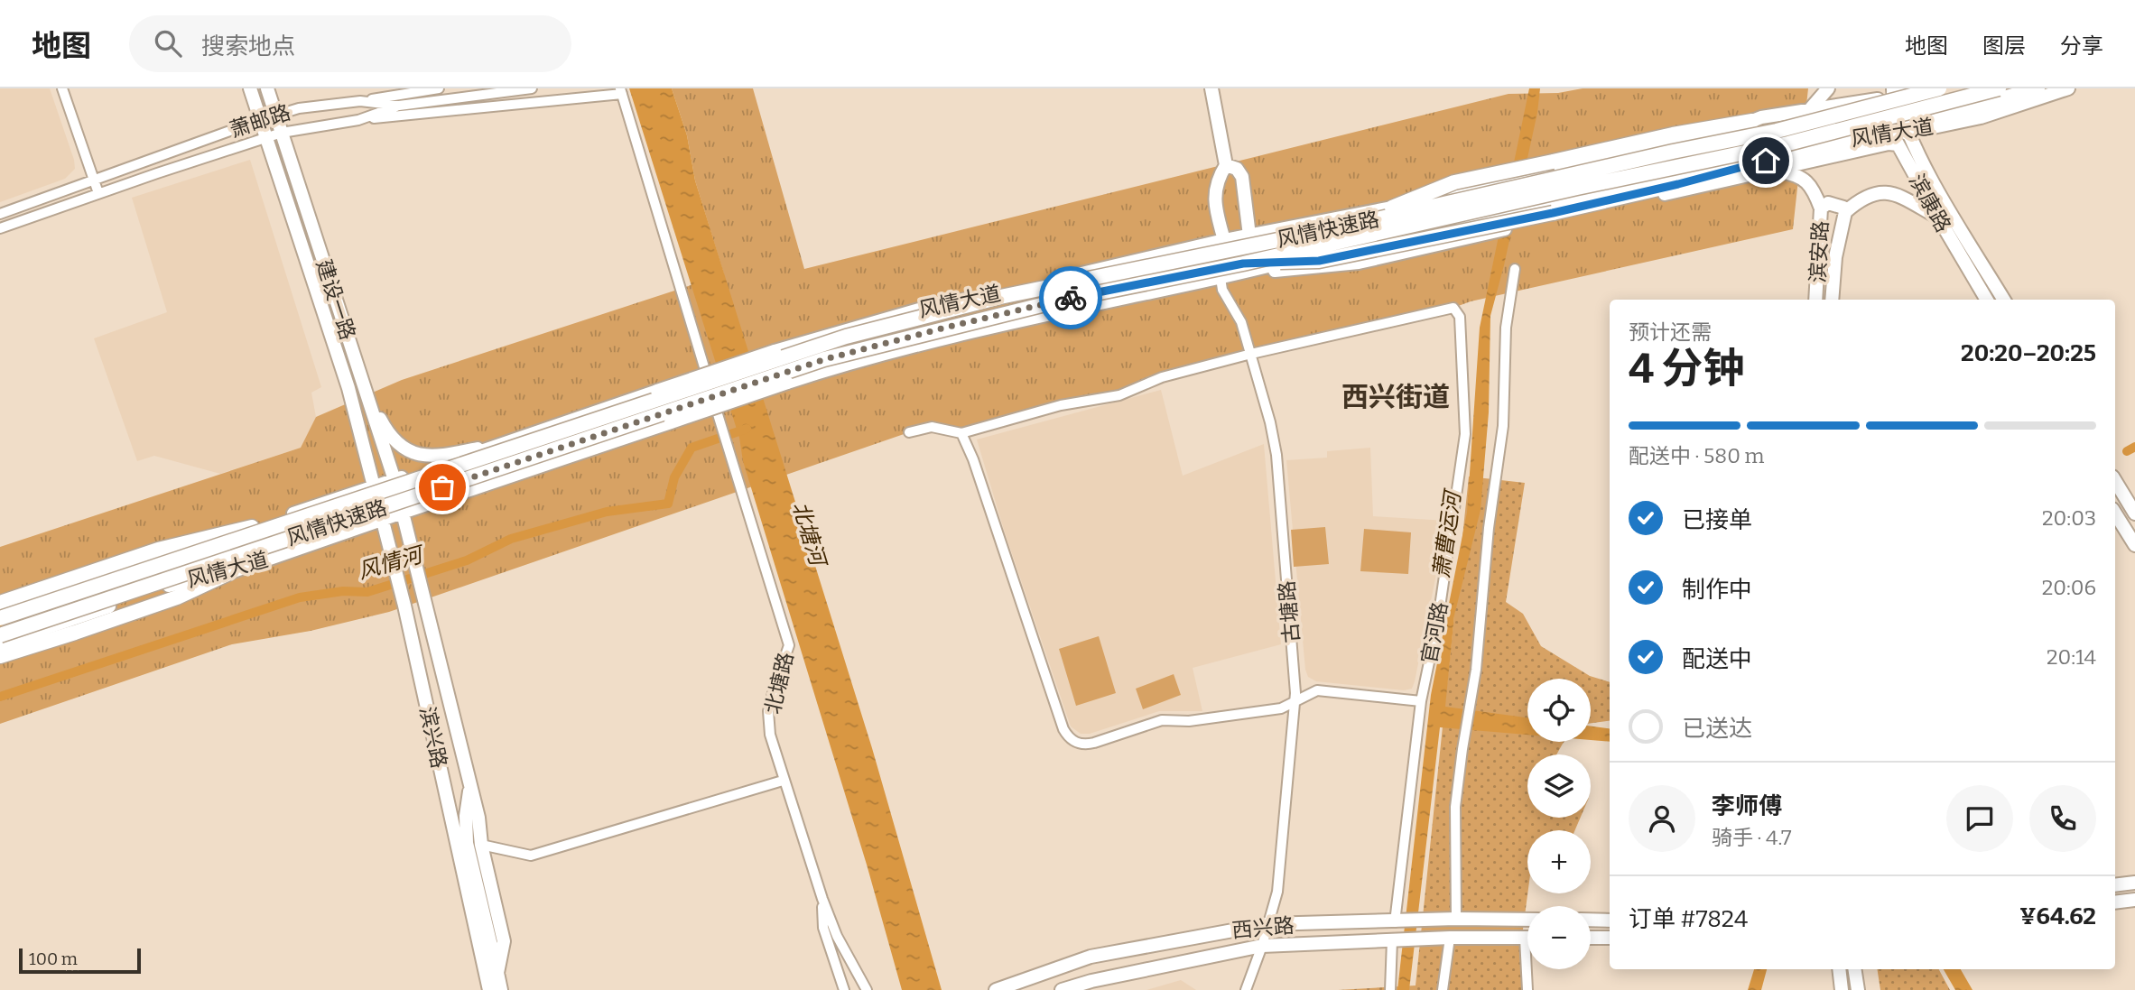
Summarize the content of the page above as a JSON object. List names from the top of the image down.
{
  "streets": {
    "highway": ["风情快速路"],
    "main road": [
      "风情大道",
      "滨康路",
      "滨安路",
      "建设一路",
      "滨兴路",
      "西兴路"
    ],
    "street": [
      "萧邮路",
      "古塘路",
      "官河路",
      "北塘路"
    ]
  },
  "crossings": [
    ["萧邮路", "建设一路"],
    ["风情大道", "滨康路"],
    ["风情大道", "风情快速路"],
    ["风情大道", "建设一路"],
    ["风情大道", "古塘路"],
    ["风情大道", "滨兴路"],
    ["建设一路", "滨兴路"],
    ["古塘路", "官河路"],
    ["古塘路", "西兴路"],
    ["官河路", "西兴路"]
  ],
  "districts": ["西兴街道"],
  "water": ["北塘河", "萧曹运河", "风情河"],
  "scale_bar": "100 m",
  "page": {
    "header": "地图",
    "search": "搜索地点",
    "nav": ["地图", "图层", "分享"],
    "heading": ["4 分钟", "预计还需", "20:20–20:25"],
    "panel": [
      "李师傅",
      "骑手 · 4.7",
      "订单 #7824",
      "¥64.62"
    ],
    "bar": "配送中 · 580 m",
    "list": [
      ["已接单", "20:03"],
      ["制作中", "20:06"],
      ["配送中", "20:14"],
      "已送达"
    ],
    "map_buttons": ["+", "−"],
    "scale": "100 m"
  }
}
